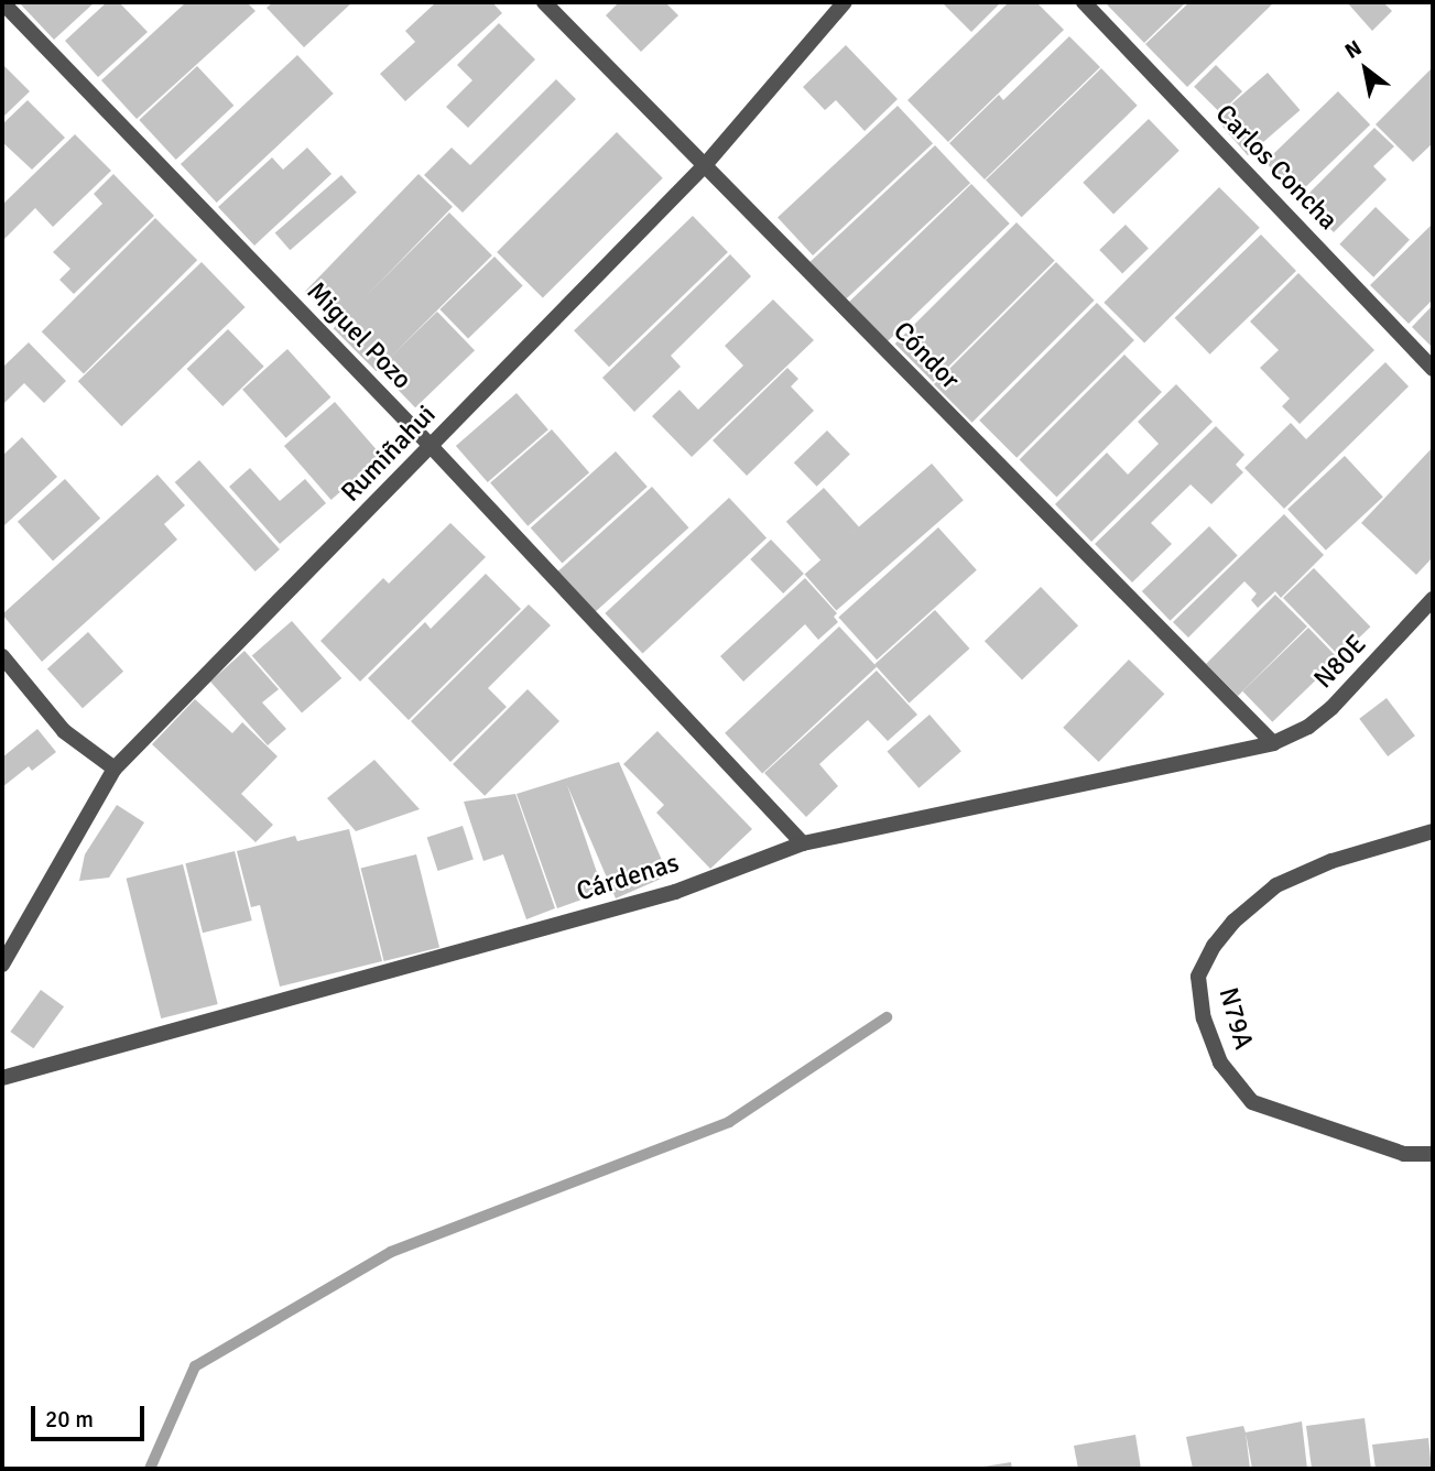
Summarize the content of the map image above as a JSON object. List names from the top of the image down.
{
  "streets": {
    "street": [
      "Carlos Concha",
      "Miguel Pozo",
      "Cóndor",
      "Rumiñahui",
      "N80E",
      "Cárdenas",
      "N79A"
    ]
  },
  "crossings": [
    ["Miguel Pozo", "Rumiñahui"],
    ["Miguel Pozo", "Cárdenas"],
    ["Cóndor", "Rumiñahui"],
    ["Cóndor", "N80E"],
    ["Cóndor", "Cárdenas"],
    ["N80E", "Cárdenas"]
  ],
  "scale_bar": "20 m",
  "north": "top left"
}
